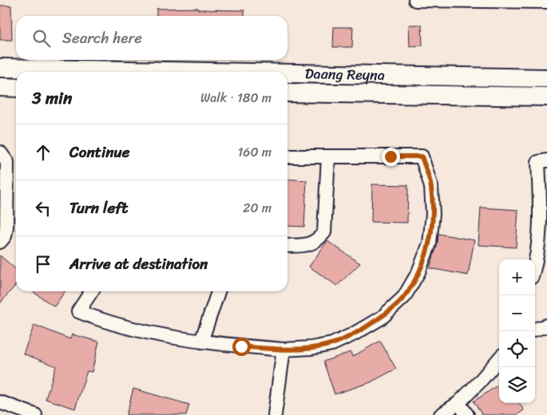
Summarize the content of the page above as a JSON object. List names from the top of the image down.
{
  "streets": {
    "main road": ["Daang Reyna"]
  },
  "page": {
    "search": "Search here",
    "heading": ["3 min", "Walk · 180 m"],
    "list": [
      ["Continue", "160 m"],
      ["Turn left", "20 m"],
      "Arrive at destination"
    ],
    "map_buttons": ["+", "−"]
  }
}
